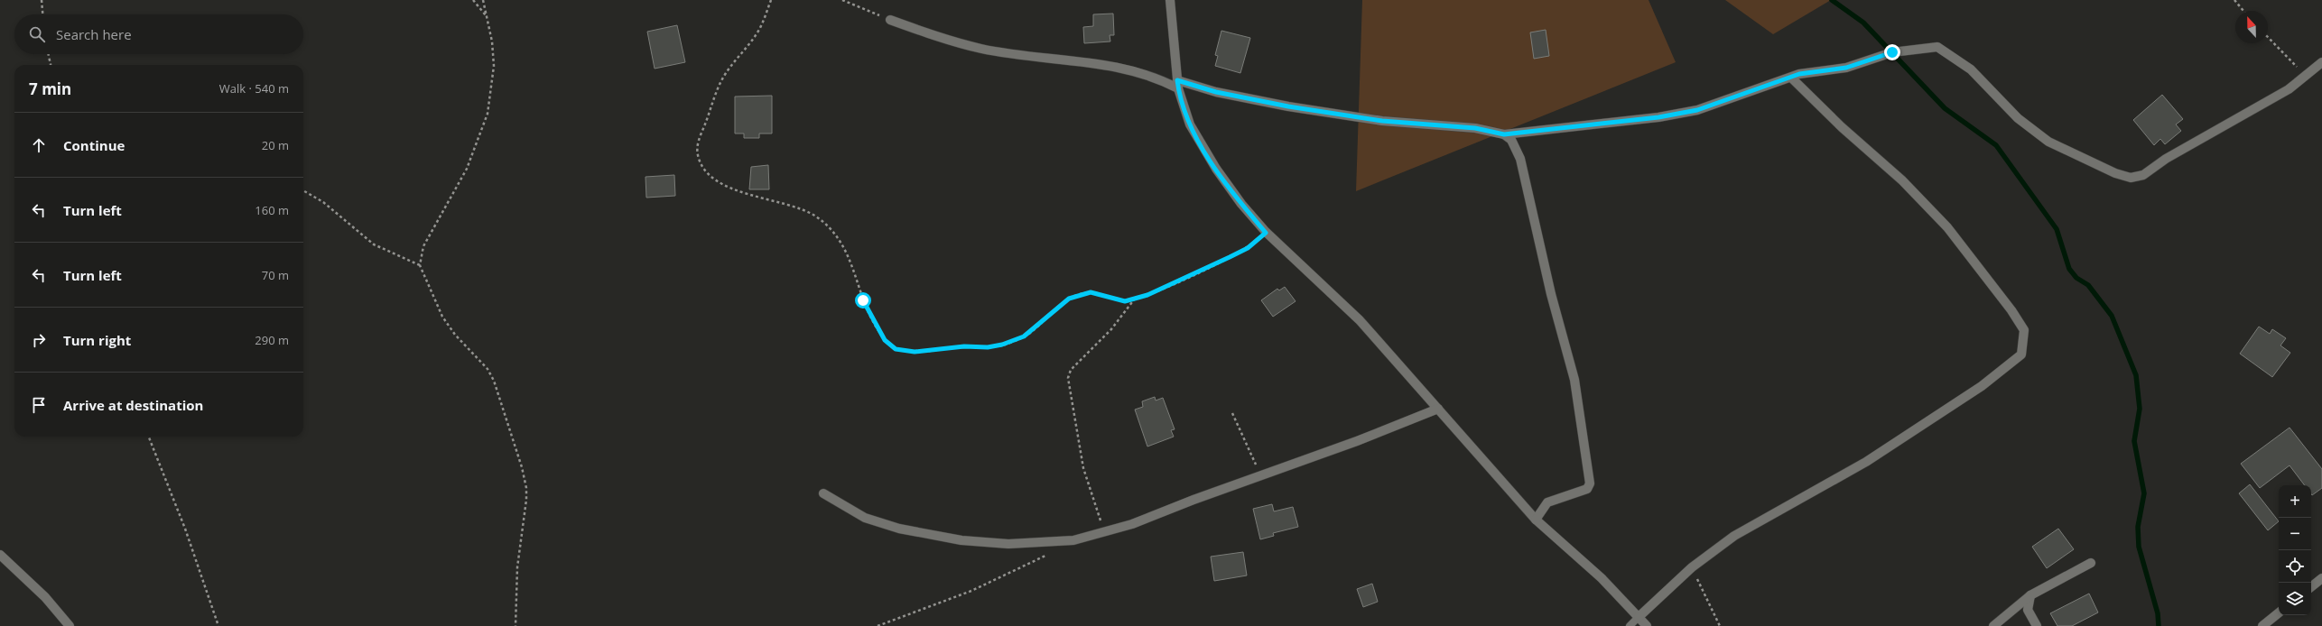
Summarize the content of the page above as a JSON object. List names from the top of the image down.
{
  "north": "top",
  "page": {
    "search": "Search here",
    "heading": ["7 min", "Walk · 540 m"],
    "list": [
      ["Continue", "20 m"],
      ["Turn left", "160 m"],
      ["Turn left", "70 m"],
      ["Turn right", "290 m"],
      "Arrive at destination"
    ],
    "map_buttons": ["+", "−"]
  }
}
